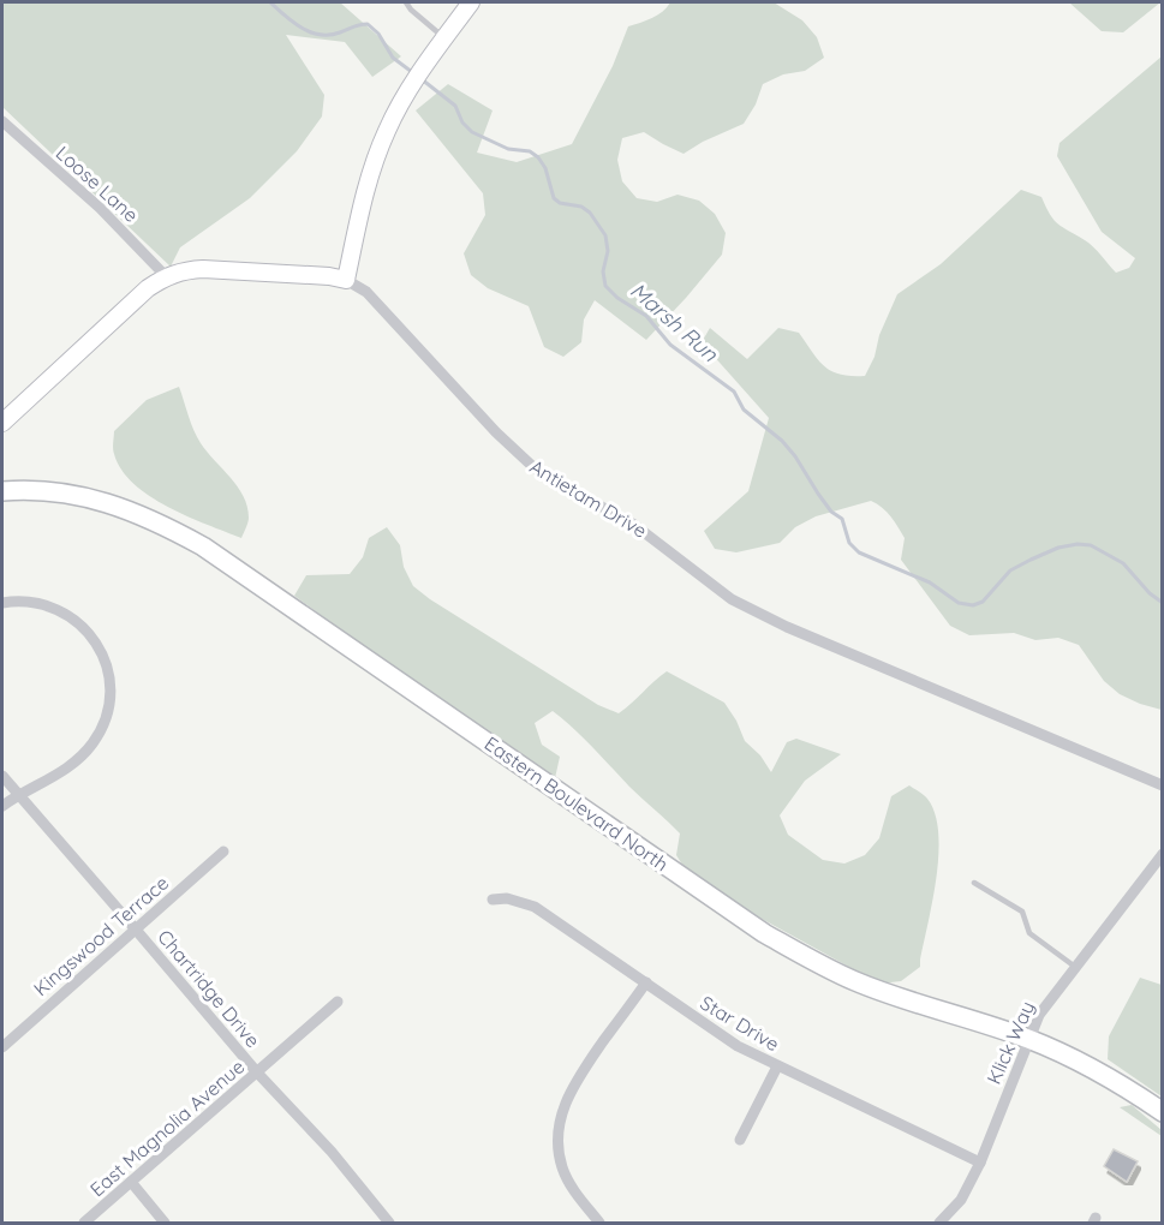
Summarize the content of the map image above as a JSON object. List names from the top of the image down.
{
  "streets": {
    "main road": ["Eastern Boulevard North"],
    "street": [
      "Loose Lane",
      "Antietam Drive",
      "Kingswood Terrace",
      "Chartridge Drive",
      "Star Drive",
      "Klick Way",
      "East Magnolia Avenue"
    ]
  },
  "crossings": [
    ["Loose Lane", "Antietam Drive"],
    ["Eastern Boulevard North", "Klick Way"],
    ["Kingswood Terrace", "Chartridge Drive"],
    ["Chartridge Drive", "East Magnolia Avenue"],
    ["Star Drive", "Klick Way"]
  ],
  "water": ["Marsh Run"]
}
